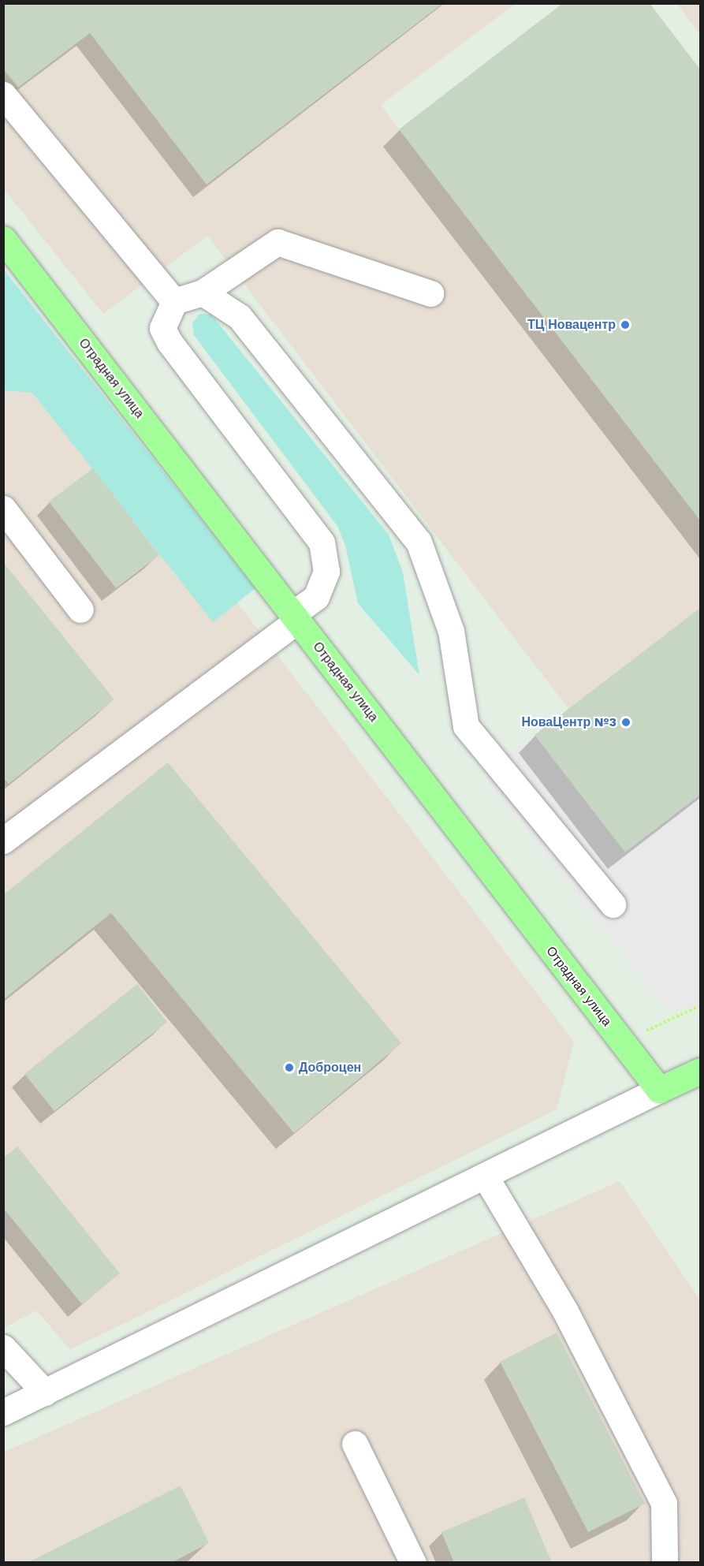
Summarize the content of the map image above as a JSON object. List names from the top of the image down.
{
  "streets": {
    "main road": ["Отрадная улица"]
  },
  "places": ["ТЦ Новацентр", "НоваЦентр №3", "Доброцен"]
}
